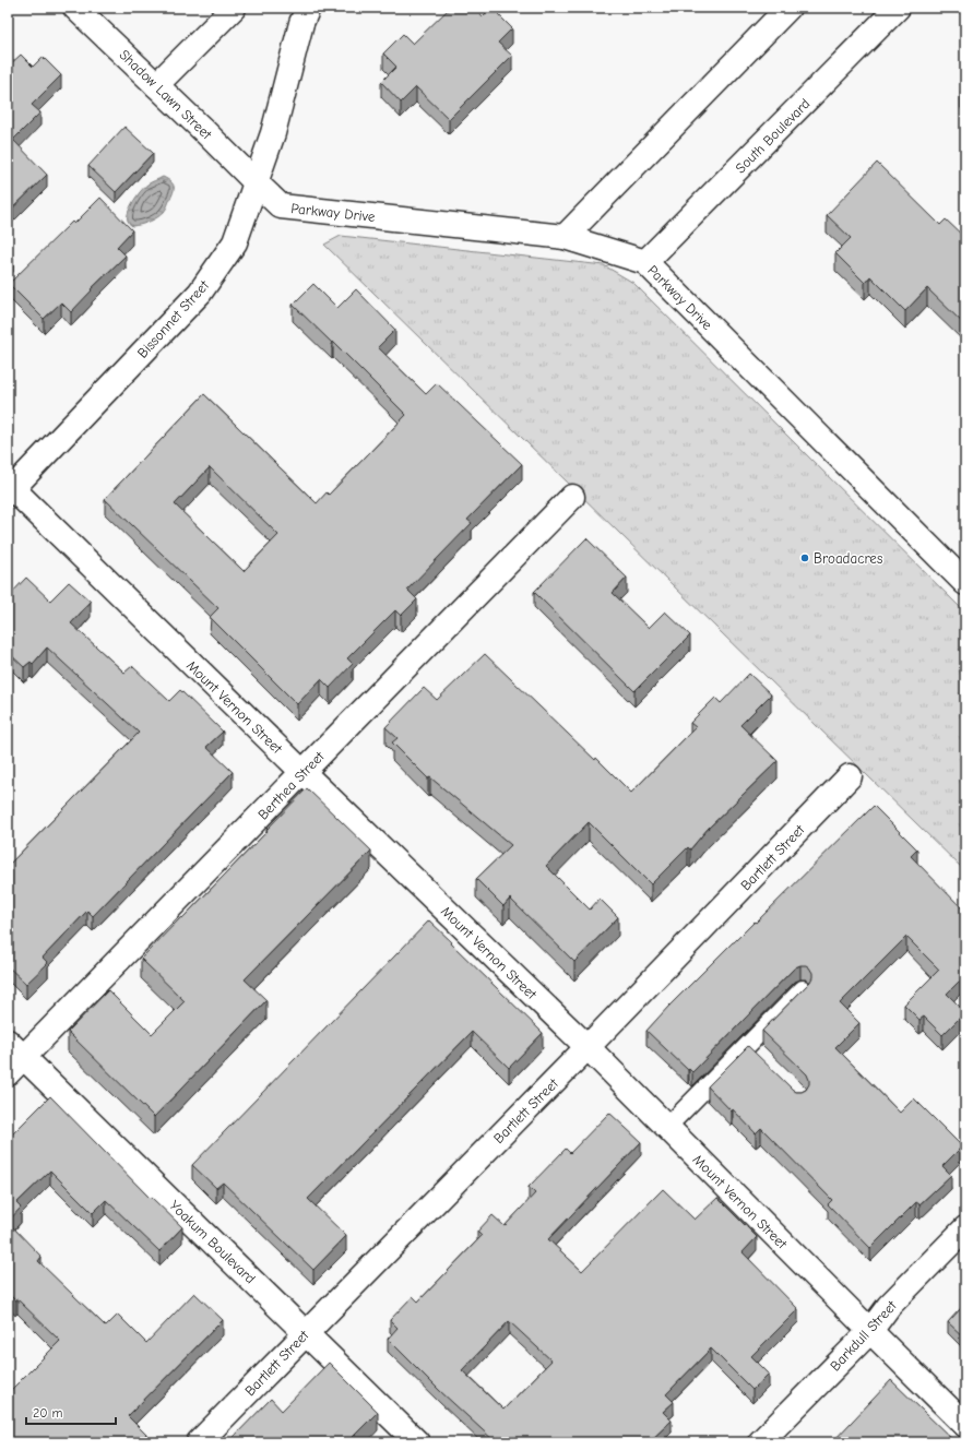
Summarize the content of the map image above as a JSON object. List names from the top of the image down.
{
  "streets": {
    "street": [
      "Shadow Lawn Street",
      "South Boulevard",
      "Parkway Drive",
      "Bissonnet Street",
      "Mount Vernon Street",
      "Berthea Street",
      "Bartlett Street",
      "Yoakum Boulevard",
      "Barkdull Street"
    ]
  },
  "crossings": [
    ["Shadow Lawn Street", "Parkway Drive"],
    ["Shadow Lawn Street", "Bissonnet Street"],
    ["South Boulevard", "Parkway Drive"],
    ["Parkway Drive", "Bissonnet Street"],
    ["Bissonnet Street", "Mount Vernon Street"],
    ["Mount Vernon Street", "Berthea Street"],
    ["Mount Vernon Street", "Bartlett Street"],
    ["Mount Vernon Street", "Barkdull Street"],
    ["Berthea Street", "Yoakum Boulevard"],
    ["Bartlett Street", "Yoakum Boulevard"]
  ],
  "places": ["Broadacres"],
  "scale_bar": "20 m"
}
